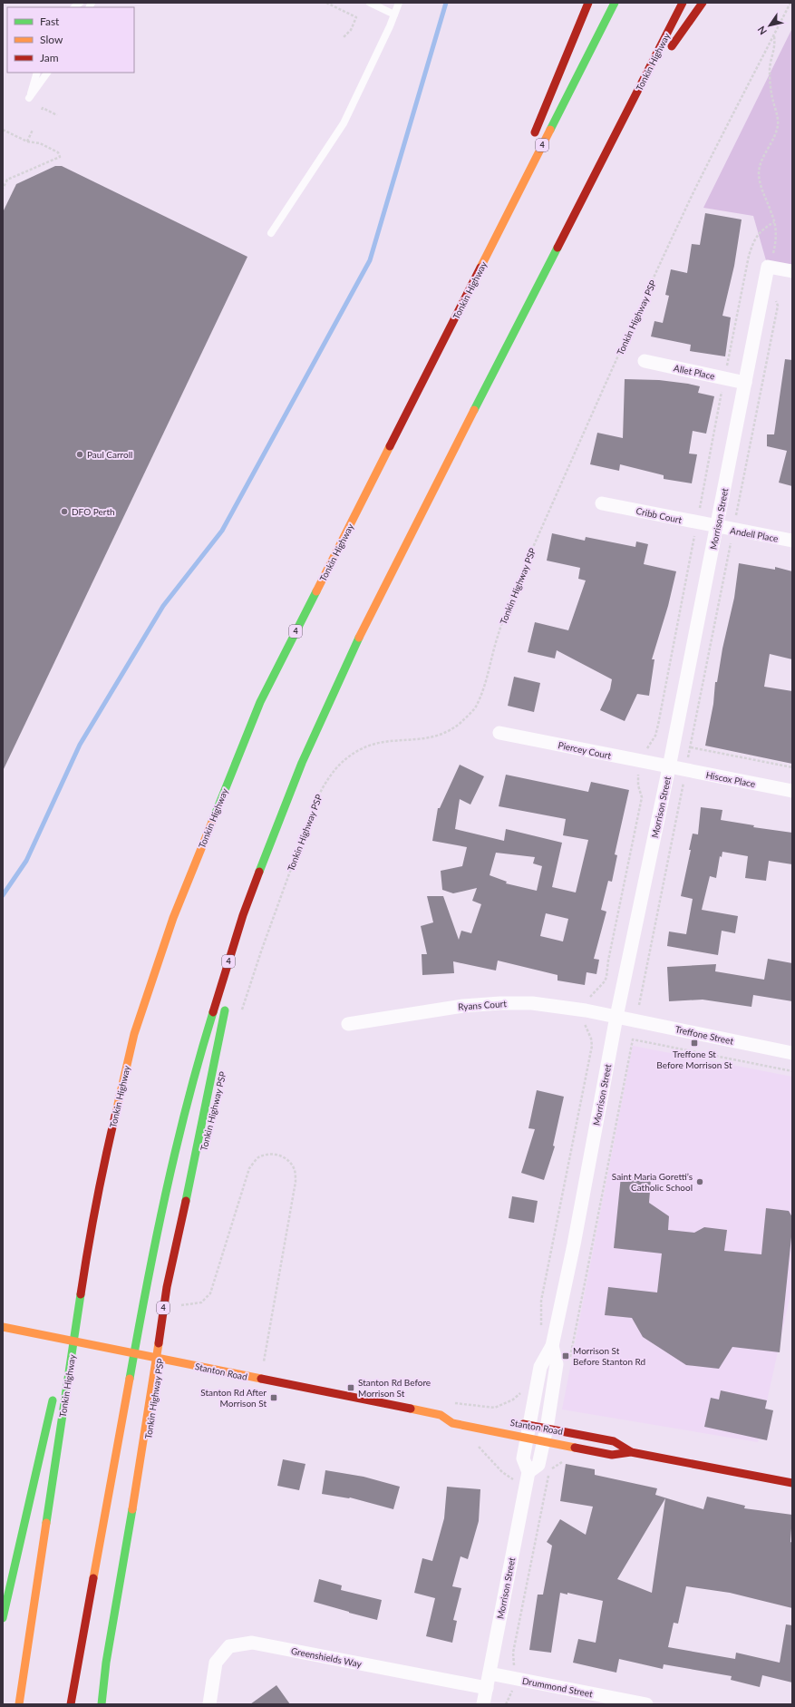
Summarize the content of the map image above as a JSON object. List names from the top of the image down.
{
  "streets": {
    "main road": ["Tonkin Highway", "4", "Stanton Road"],
    "street": [
      "Allet Place",
      "Cribb Court",
      "Morrison Street",
      "Andell Place",
      "Piercey Court",
      "Hiscox Place",
      "Ryans Court",
      "Treffone Street",
      "Greenshields Way",
      "Drummond Street"
    ],
    "path": ["Tonkin Highway PSP"]
  },
  "crossings": [
    ["Tonkin Highway", "4"],
    ["Allet Place", "Morrison Street"],
    ["Cribb Court", "Morrison Street"],
    ["Cribb Court", "Andell Place"],
    ["Morrison Street", "Andell Place"],
    ["Morrison Street", "Piercey Court"],
    ["Morrison Street", "Hiscox Place"],
    ["Morrison Street", "Ryans Court"],
    ["Morrison Street", "Treffone Street"],
    ["Morrison Street", "Stanton Road"],
    ["Morrison Street", "Greenshields Way"],
    ["Morrison Street", "Drummond Street"],
    ["Piercey Court", "Hiscox Place"],
    ["Ryans Court", "Treffone Street"]
  ],
  "places": {
    "other": ["Paul Carroll", "DFO Perth", "Saint Maria Goretti’s Catholic School"],
    "transit": [
      "Treffone St Before Morrison St",
      "Morrison St Before Stanton Rd",
      "Stanton Rd Before Morrison St",
      "Stanton Rd After Morrison St"
    ]
  },
  "legend": ["Fast", "Slow", "Jam"],
  "north": "bottom left"
}
